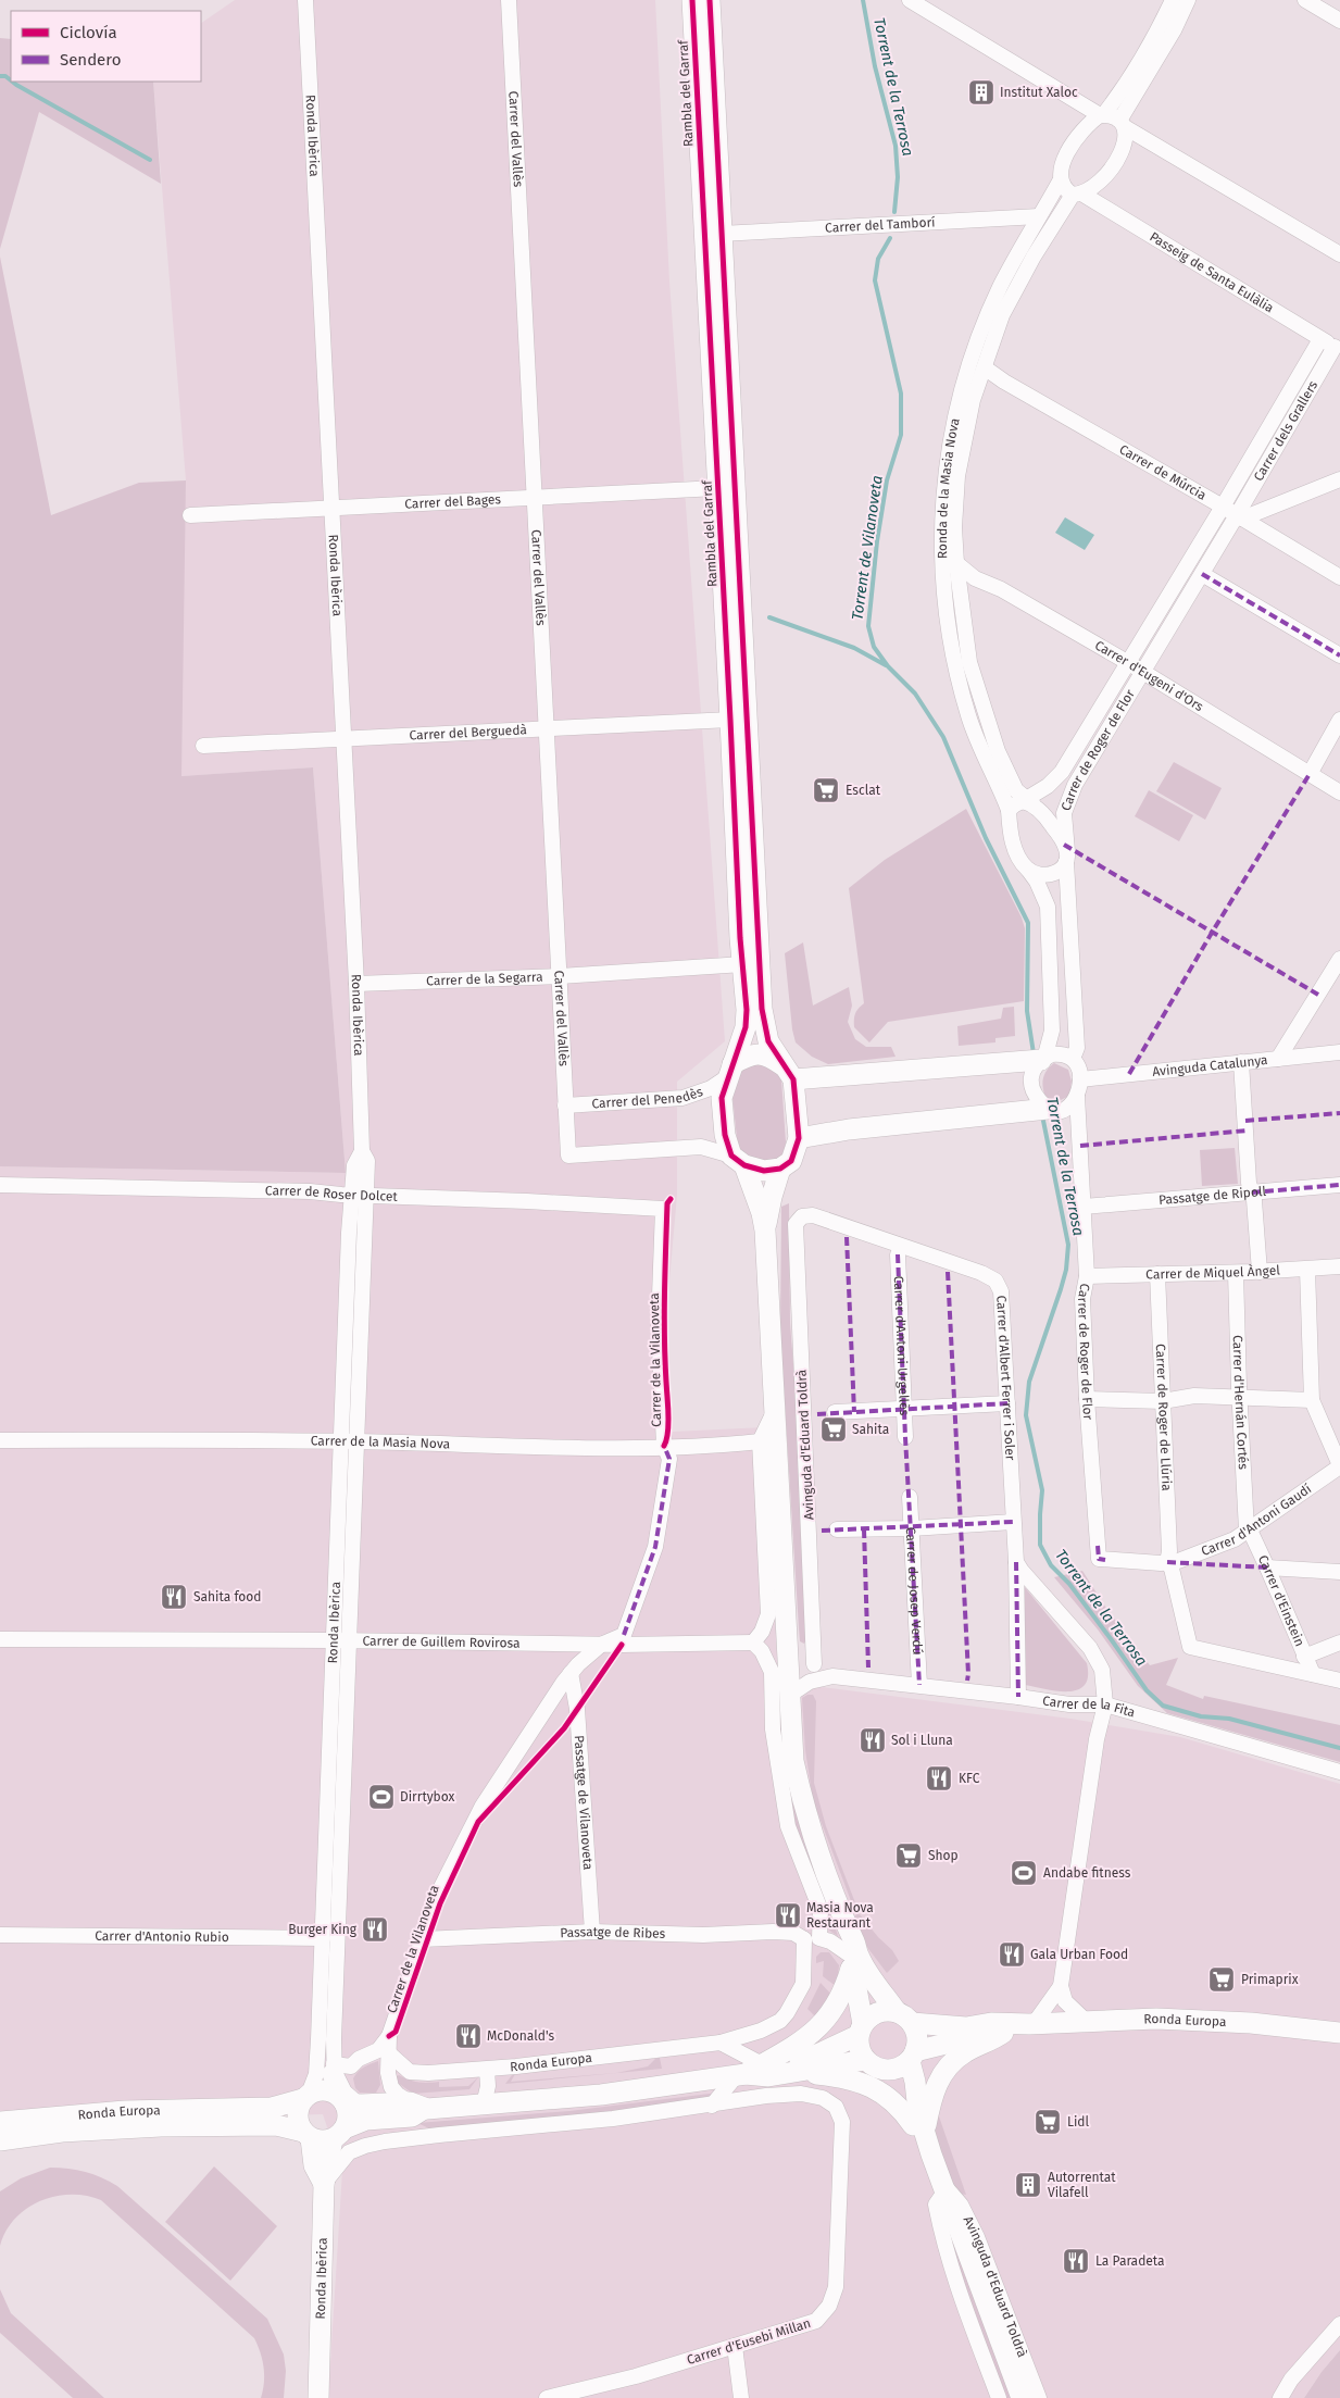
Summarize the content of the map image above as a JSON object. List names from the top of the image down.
{
  "streets": {
    "street": [
      "Rambla del Garraf",
      "Ronda Ibèrica",
      "Carrer del Vallès",
      "Carrer del Tamborí",
      "Passeig de Santa Eulàlia",
      "Carrer dels Grallers",
      "Carrer de Múrcia",
      "Ronda de la Masia Nova",
      "Carrer del Bages",
      "Carrer d'Eugeni d'Ors",
      "Carrer del Berguedà",
      "Carrer de Roger de Flor",
      "Carrer de la Segarra",
      "Avinguda Catalunya",
      "Carrer del Penedès",
      "Carrer de Roser Dolcet",
      "Passatge de Ripoll",
      "Carrer de Miquel Àngel",
      "Carrer d'Antoni Urgellès",
      "Carrer de la Vilanoveta",
      "Carrer d'Albert Ferrer i Soler",
      "Carrer d'Hernán Cortés",
      "Carrer de Roger de Llúria",
      "Carrer de la Masia Nova",
      "Avinguda d'Eduard Toldrà",
      "Carrer d'Antoni Gaudí",
      "Carrer de Josep Verdú",
      "Carrer d'Einstein",
      "Carrer de Guillem Rovirosa",
      "Carrer de la Fita",
      "Passatge de Vilanoveta",
      "Passatge de Ribes",
      "Carrer d'Antonio Rubio",
      "Ronda Europa",
      "Carrer d'Eusebi Millan"
    ]
  },
  "crossings": [
    ["Rambla del Garraf", "Carrer del Vallès"],
    ["Rambla del Garraf", "Carrer del Tamborí"],
    ["Rambla del Garraf", "Carrer del Bages"],
    ["Rambla del Garraf", "Carrer del Berguedà"],
    ["Rambla del Garraf", "Carrer de la Segarra"],
    ["Rambla del Garraf", "Carrer del Penedès"],
    ["Ronda Ibèrica", "Carrer del Bages"],
    ["Ronda Ibèrica", "Carrer del Berguedà"],
    ["Ronda Ibèrica", "Carrer de la Segarra"],
    ["Ronda Ibèrica", "Carrer de Roser Dolcet"],
    ["Ronda Ibèrica", "Carrer de la Vilanoveta"],
    ["Ronda Ibèrica", "Carrer de la Masia Nova"],
    ["Ronda Ibèrica", "Carrer de Guillem Rovirosa"],
    ["Ronda Ibèrica", "Carrer d'Antonio Rubio"],
    ["Ronda Ibèrica", "Ronda Europa"],
    ["Carrer del Vallès", "Carrer del Bages"],
    ["Carrer del Vallès", "Carrer del Berguedà"],
    ["Carrer del Vallès", "Carrer de la Segarra"],
    ["Carrer del Vallès", "Carrer del Penedès"],
    ["Carrer del Tamborí", "Ronda de la Masia Nova"],
    ["Passeig de Santa Eulàlia", "Carrer dels Grallers"],
    ["Passeig de Santa Eulàlia", "Ronda de la Masia Nova"],
    ["Carrer dels Grallers", "Carrer de Múrcia"],
    ["Carrer dels Grallers", "Carrer de Roger de Flor"],
    ["Carrer de Múrcia", "Ronda de la Masia Nova"],
    ["Carrer de Múrcia", "Carrer de Roger de Flor"],
    ["Ronda de la Masia Nova", "Carrer d'Eugeni d'Ors"],
    ["Ronda de la Masia Nova", "Carrer de Roger de Flor"],
    ["Carrer d'Eugeni d'Ors", "Carrer de Roger de Flor"],
    ["Carrer de Roger de Flor", "Avinguda Catalunya"],
    ["Carrer de Roger de Flor", "Passatge de Ripoll"],
    ["Carrer de Roger de Flor", "Carrer de Miquel Àngel"],
    ["Carrer de Roger de Flor", "Carrer d'Antoni Gaudí"],
    ["Carrer de Roser Dolcet", "Carrer de la Vilanoveta"],
    ["Carrer de Miquel Àngel", "Carrer d'Hernán Cortés"],
    ["Carrer de Miquel Àngel", "Carrer de Roger de Llúria"],
    ["Carrer de la Vilanoveta", "Carrer de la Masia Nova"],
    ["Carrer de la Vilanoveta", "Carrer de Guillem Rovirosa"],
    ["Carrer de la Vilanoveta", "Passatge de Vilanoveta"],
    ["Carrer de la Vilanoveta", "Passatge de Ribes"],
    ["Carrer de la Vilanoveta", "Ronda Europa"],
    ["Carrer d'Albert Ferrer i Soler", "Avinguda d'Eduard Toldrà"],
    ["Carrer d'Albert Ferrer i Soler", "Carrer de la Fita"],
    ["Carrer d'Hernán Cortés", "Carrer d'Antoni Gaudí"],
    ["Carrer d'Hernán Cortés", "Carrer d'Einstein"],
    ["Carrer de Roger de Llúria", "Carrer d'Antoni Gaudí"],
    ["Carrer de la Masia Nova", "Avinguda d'Eduard Toldrà"],
    ["Avinguda d'Eduard Toldrà", "Carrer de Guillem Rovirosa"],
    ["Avinguda d'Eduard Toldrà", "Carrer de la Fita"],
    ["Avinguda d'Eduard Toldrà", "Ronda Europa"],
    ["Carrer d'Antoni Gaudí", "Carrer d'Einstein"],
    ["Carrer de Josep Verdú", "Carrer de la Fita"],
    ["Passatge de Vilanoveta", "Passatge de Ribes"],
    ["Passatge de Ribes", "Ronda Europa"],
    ["Ronda Europa", "Carrer d'Eusebi Millan"]
  ],
  "water": ["Torrent de la Terrosa", "Torrent de Vilanoveta"],
  "places": {
    "building": ["Institut Xaloc", "Autorrentat Vilafell"],
    "supermarket": [
      "Esclat",
      "Sahita",
      "Shop",
      "Primaprix",
      "Lidl"
    ],
    "restaurant": [
      "Sahita food",
      "Sol i Lluna",
      "KFC",
      "Masia Nova Restaurant",
      "Burger King",
      "Gala Urban Food",
      "McDonald's",
      "La Paradeta"
    ],
    "sports": ["Dirrtybox", "Andabe fitness"]
  },
  "legend": ["Ciclovía", "Sendero"]
}
